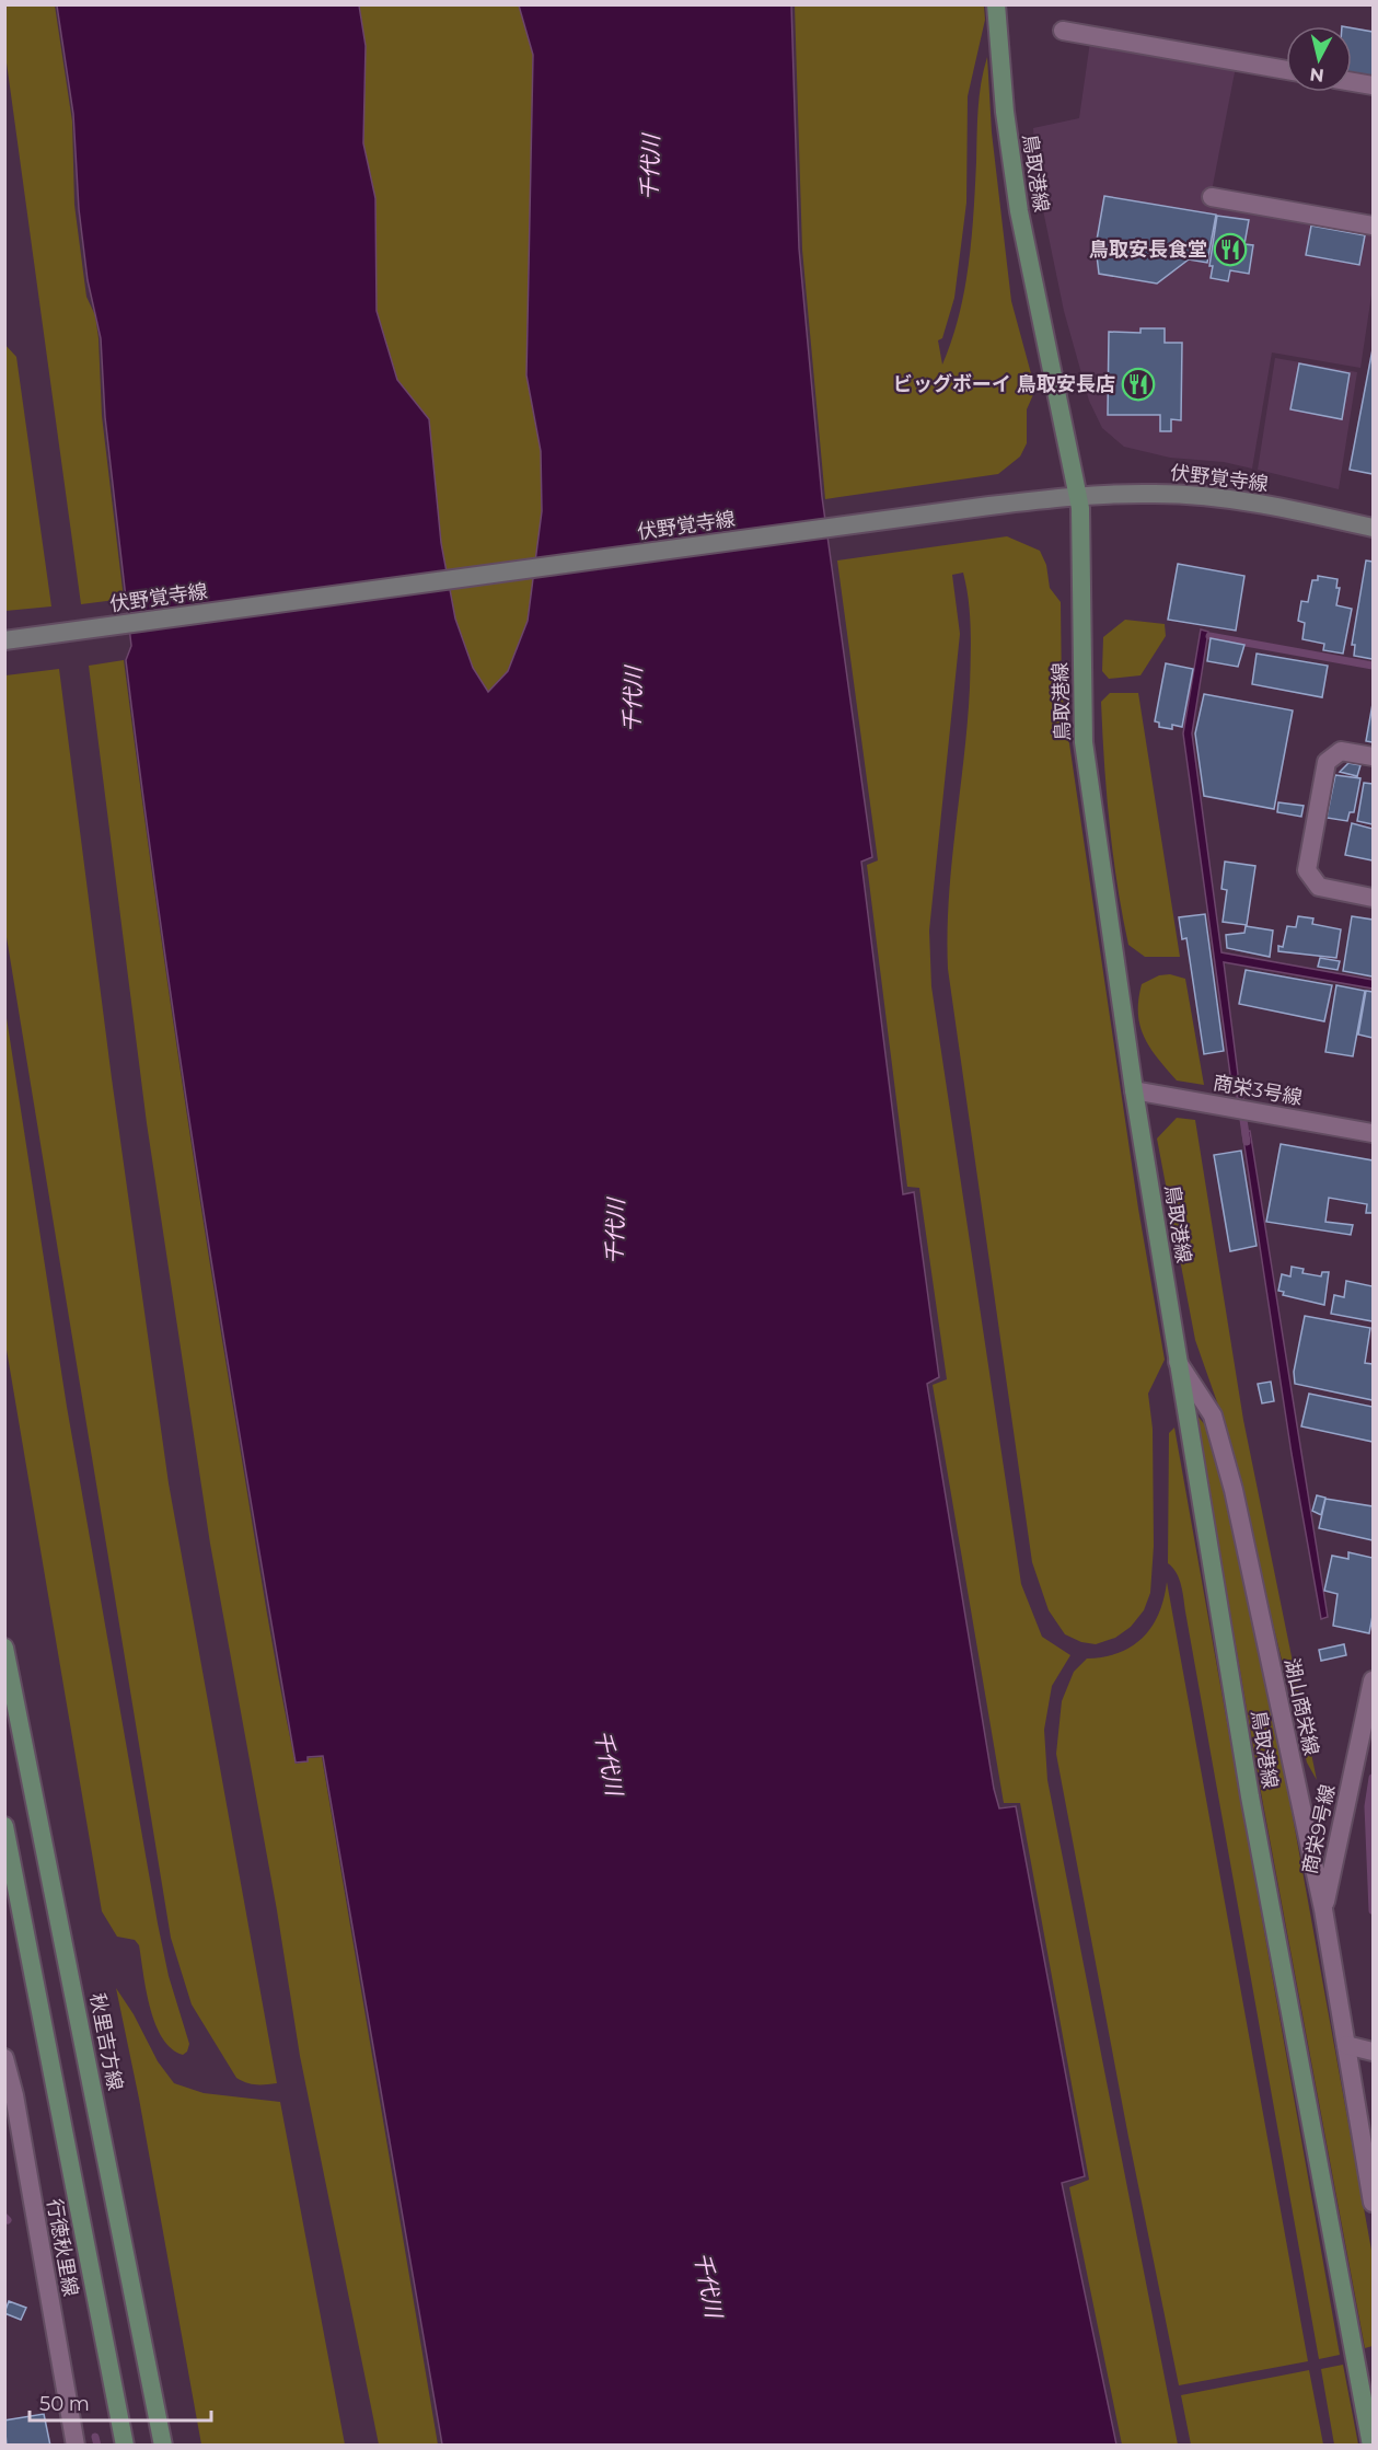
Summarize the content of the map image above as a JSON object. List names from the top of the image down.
{
  "streets": {
    "main road": ["鳥取港線", "伏野覚寺線", "秋里吉方線"],
    "street": [
      "商栄3号線",
      "湖山商栄線",
      "商栄9号線",
      "行徳秋里線"
    ]
  },
  "crossings": [
    ["鳥取港線", "伏野覚寺線"],
    ["鳥取港線", "商栄3号線"],
    ["鳥取港線", "湖山商栄線"],
    ["湖山商栄線", "商栄9号線"]
  ],
  "water": ["千代川"],
  "places": {
    "restaurant": ["鳥取安長食堂", "ビッグボーイ 鳥取安長店"]
  },
  "scale_bar": "50 m",
  "north": "bottom"
}
